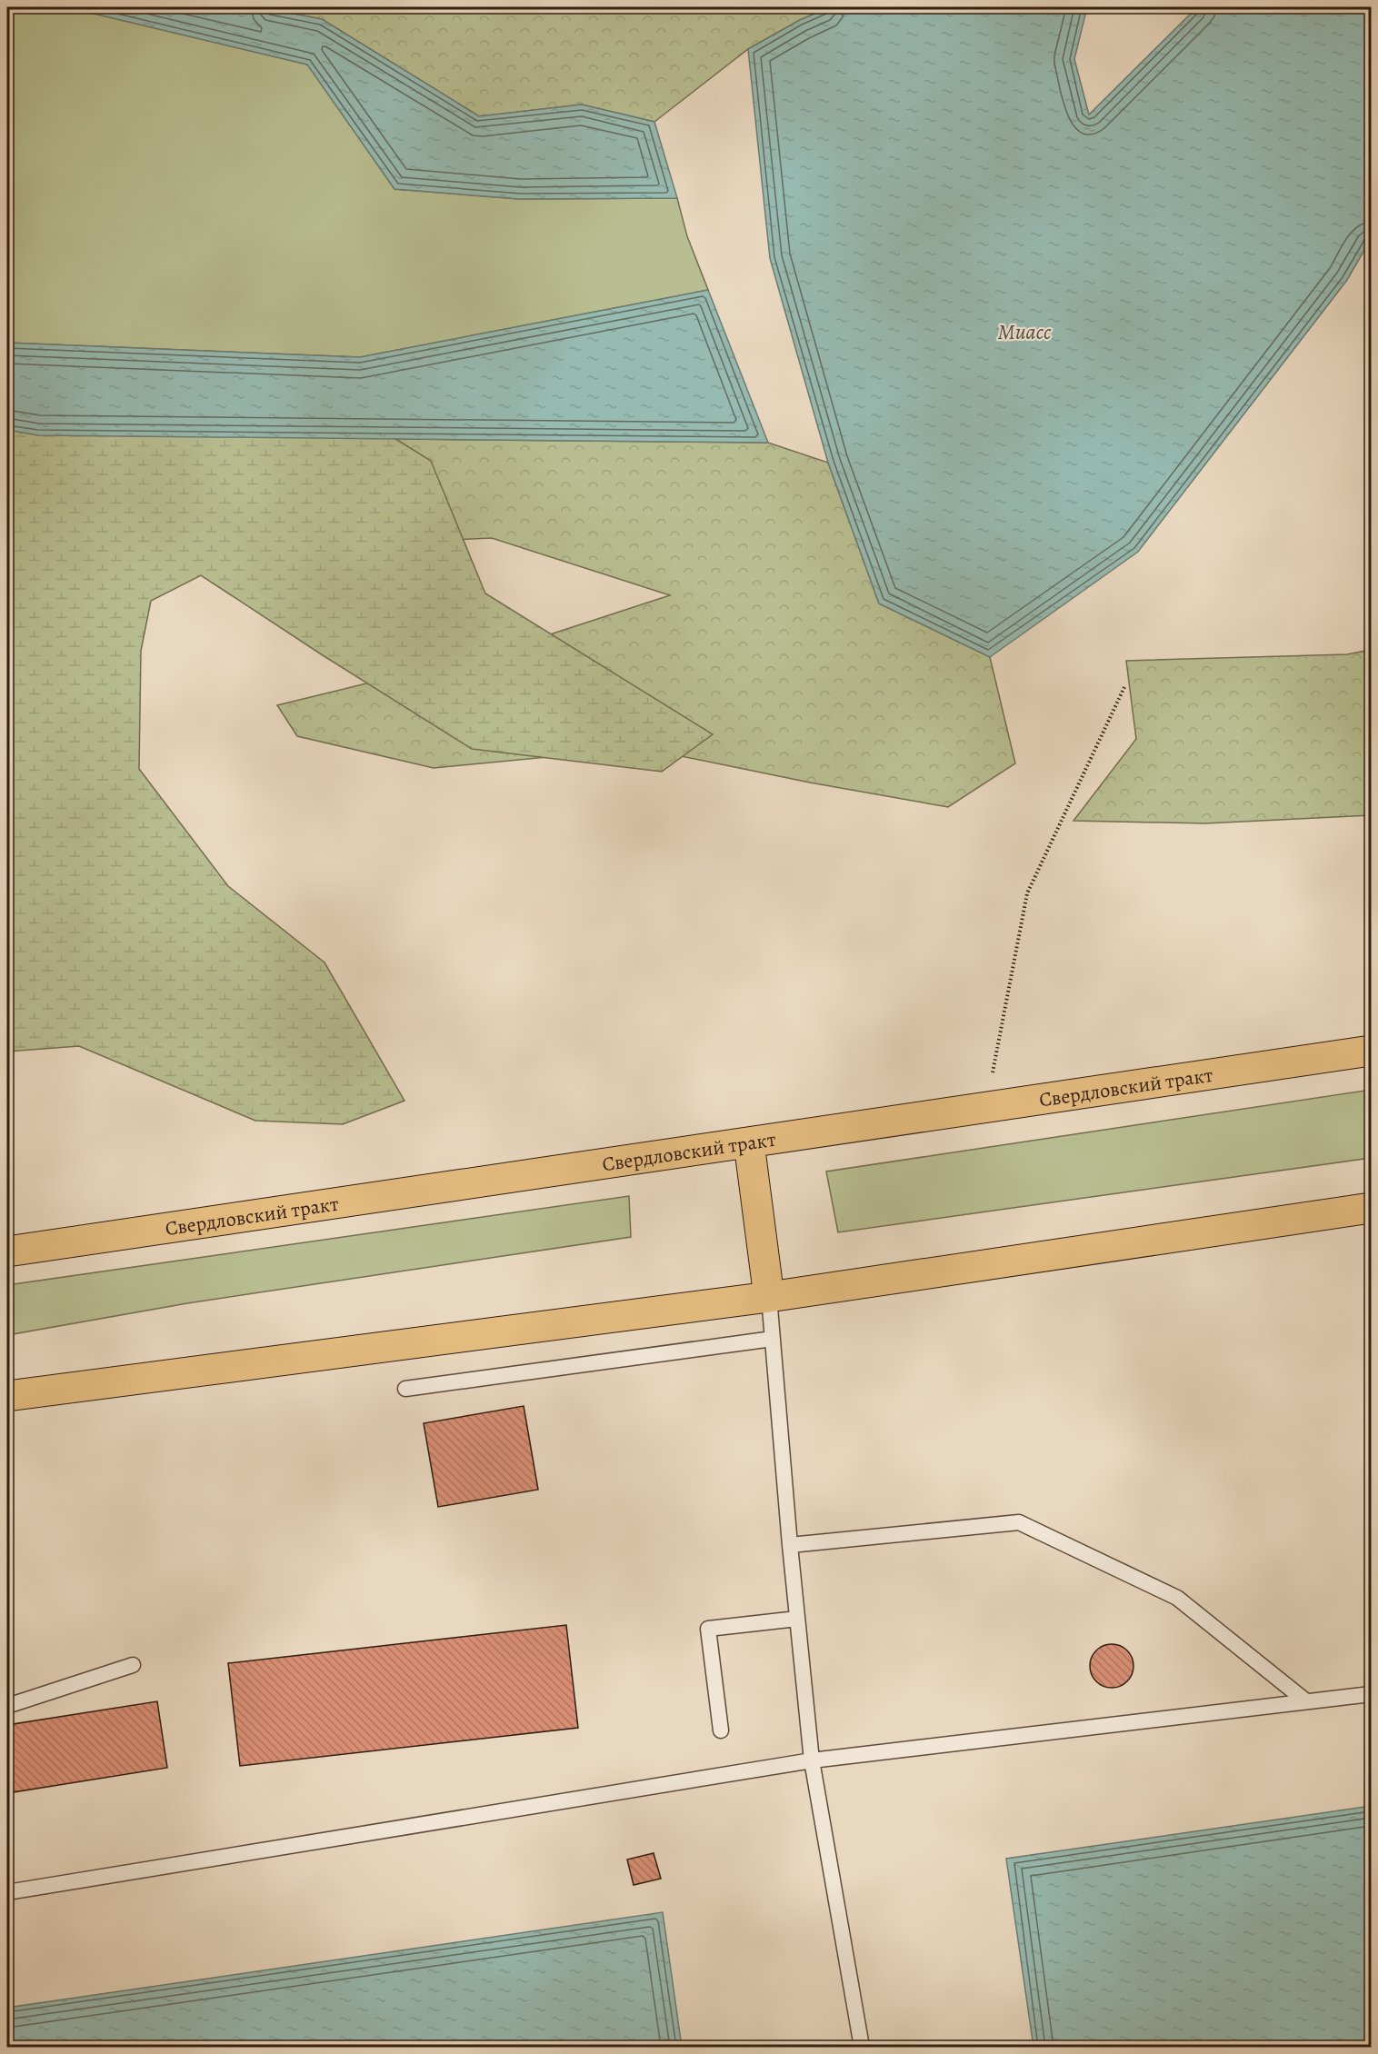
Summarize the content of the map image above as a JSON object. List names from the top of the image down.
{
  "streets": {
    "main road": ["Свердловский тракт"]
  },
  "water": ["Миасс"]
}
